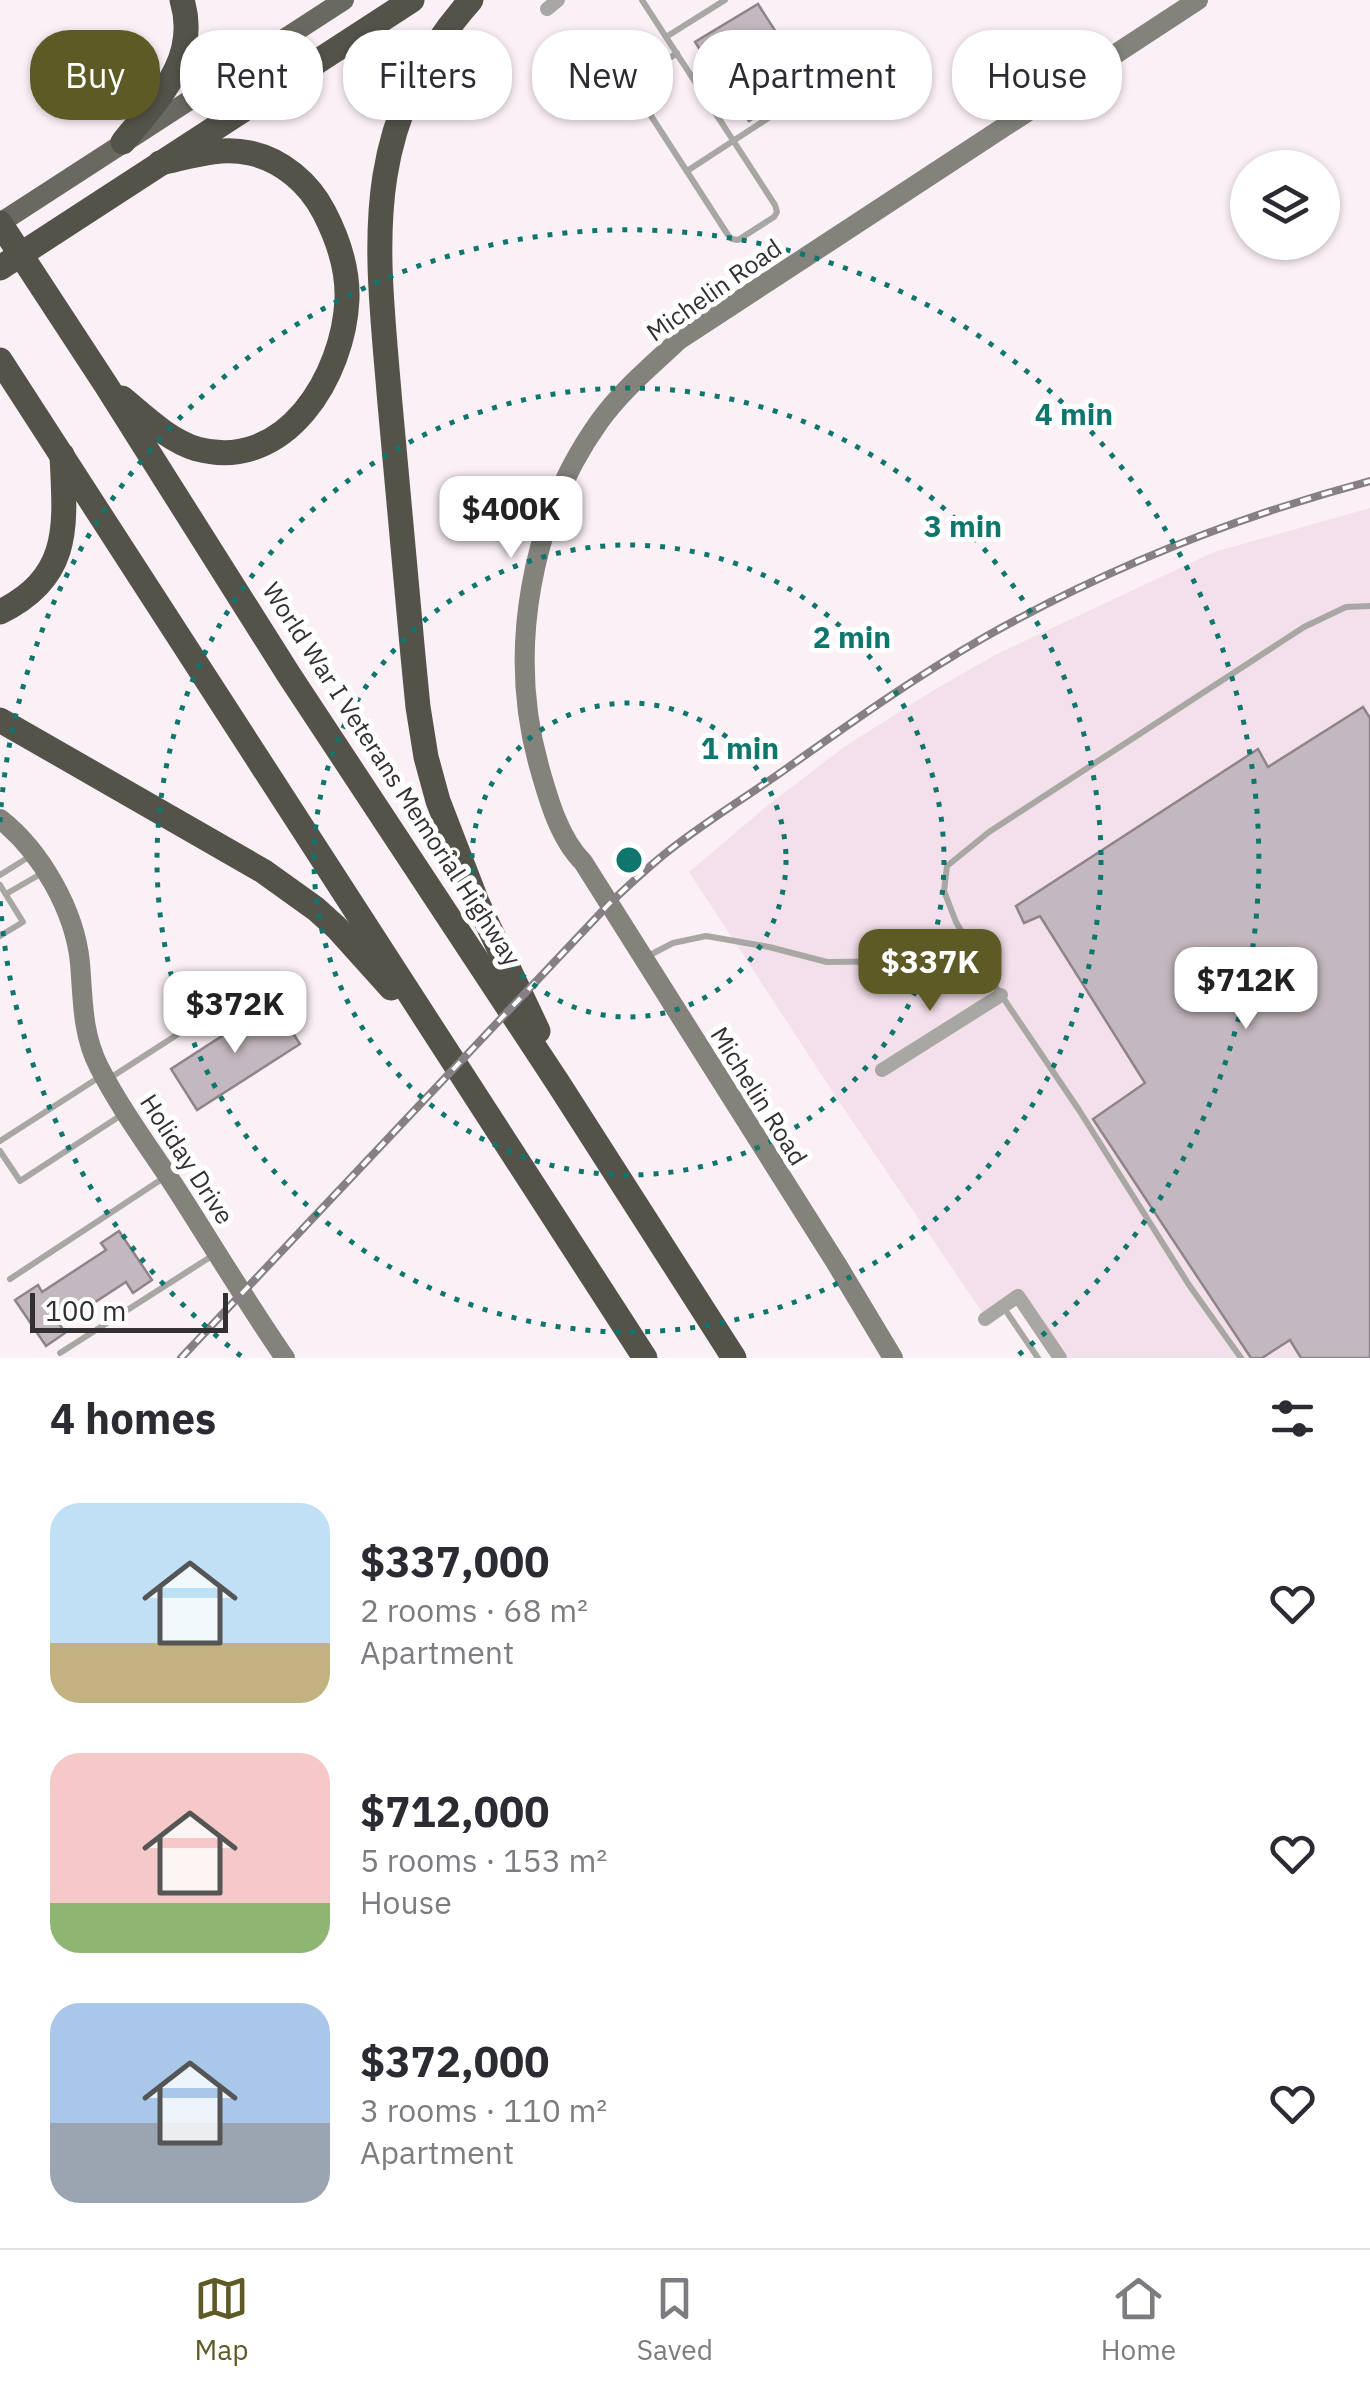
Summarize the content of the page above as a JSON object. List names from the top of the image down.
{
  "streets": {
    "highway": ["World War I Veterans Memorial Highway"],
    "street": ["Michelin Road", "Holiday Drive"]
  },
  "scale_bar": "100 m",
  "page": {
    "chip": [
      "Buy",
      "Rent",
      "Filters",
      "New",
      "Apartment",
      "House"
    ],
    "price": [
      "$400K",
      "$337K",
      "$712K",
      "$372K"
    ],
    "scale": "100 m",
    "heading": "4 homes",
    "list": [
      {
        "name": "$337,000",
        "note": "2 rooms · 68 m² · Apartment"
      },
      {
        "name": "$712,000",
        "note": "5 rooms · 153 m² · House"
      },
      {
        "name": "$372,000",
        "note": "3 rooms · 110 m² · Apartment"
      }
    ],
    "tabs": ["Map", "Saved", "Home"]
  },
  "rings": [
    "4 min",
    "3 min",
    "2 min",
    "1 min"
  ]
}
